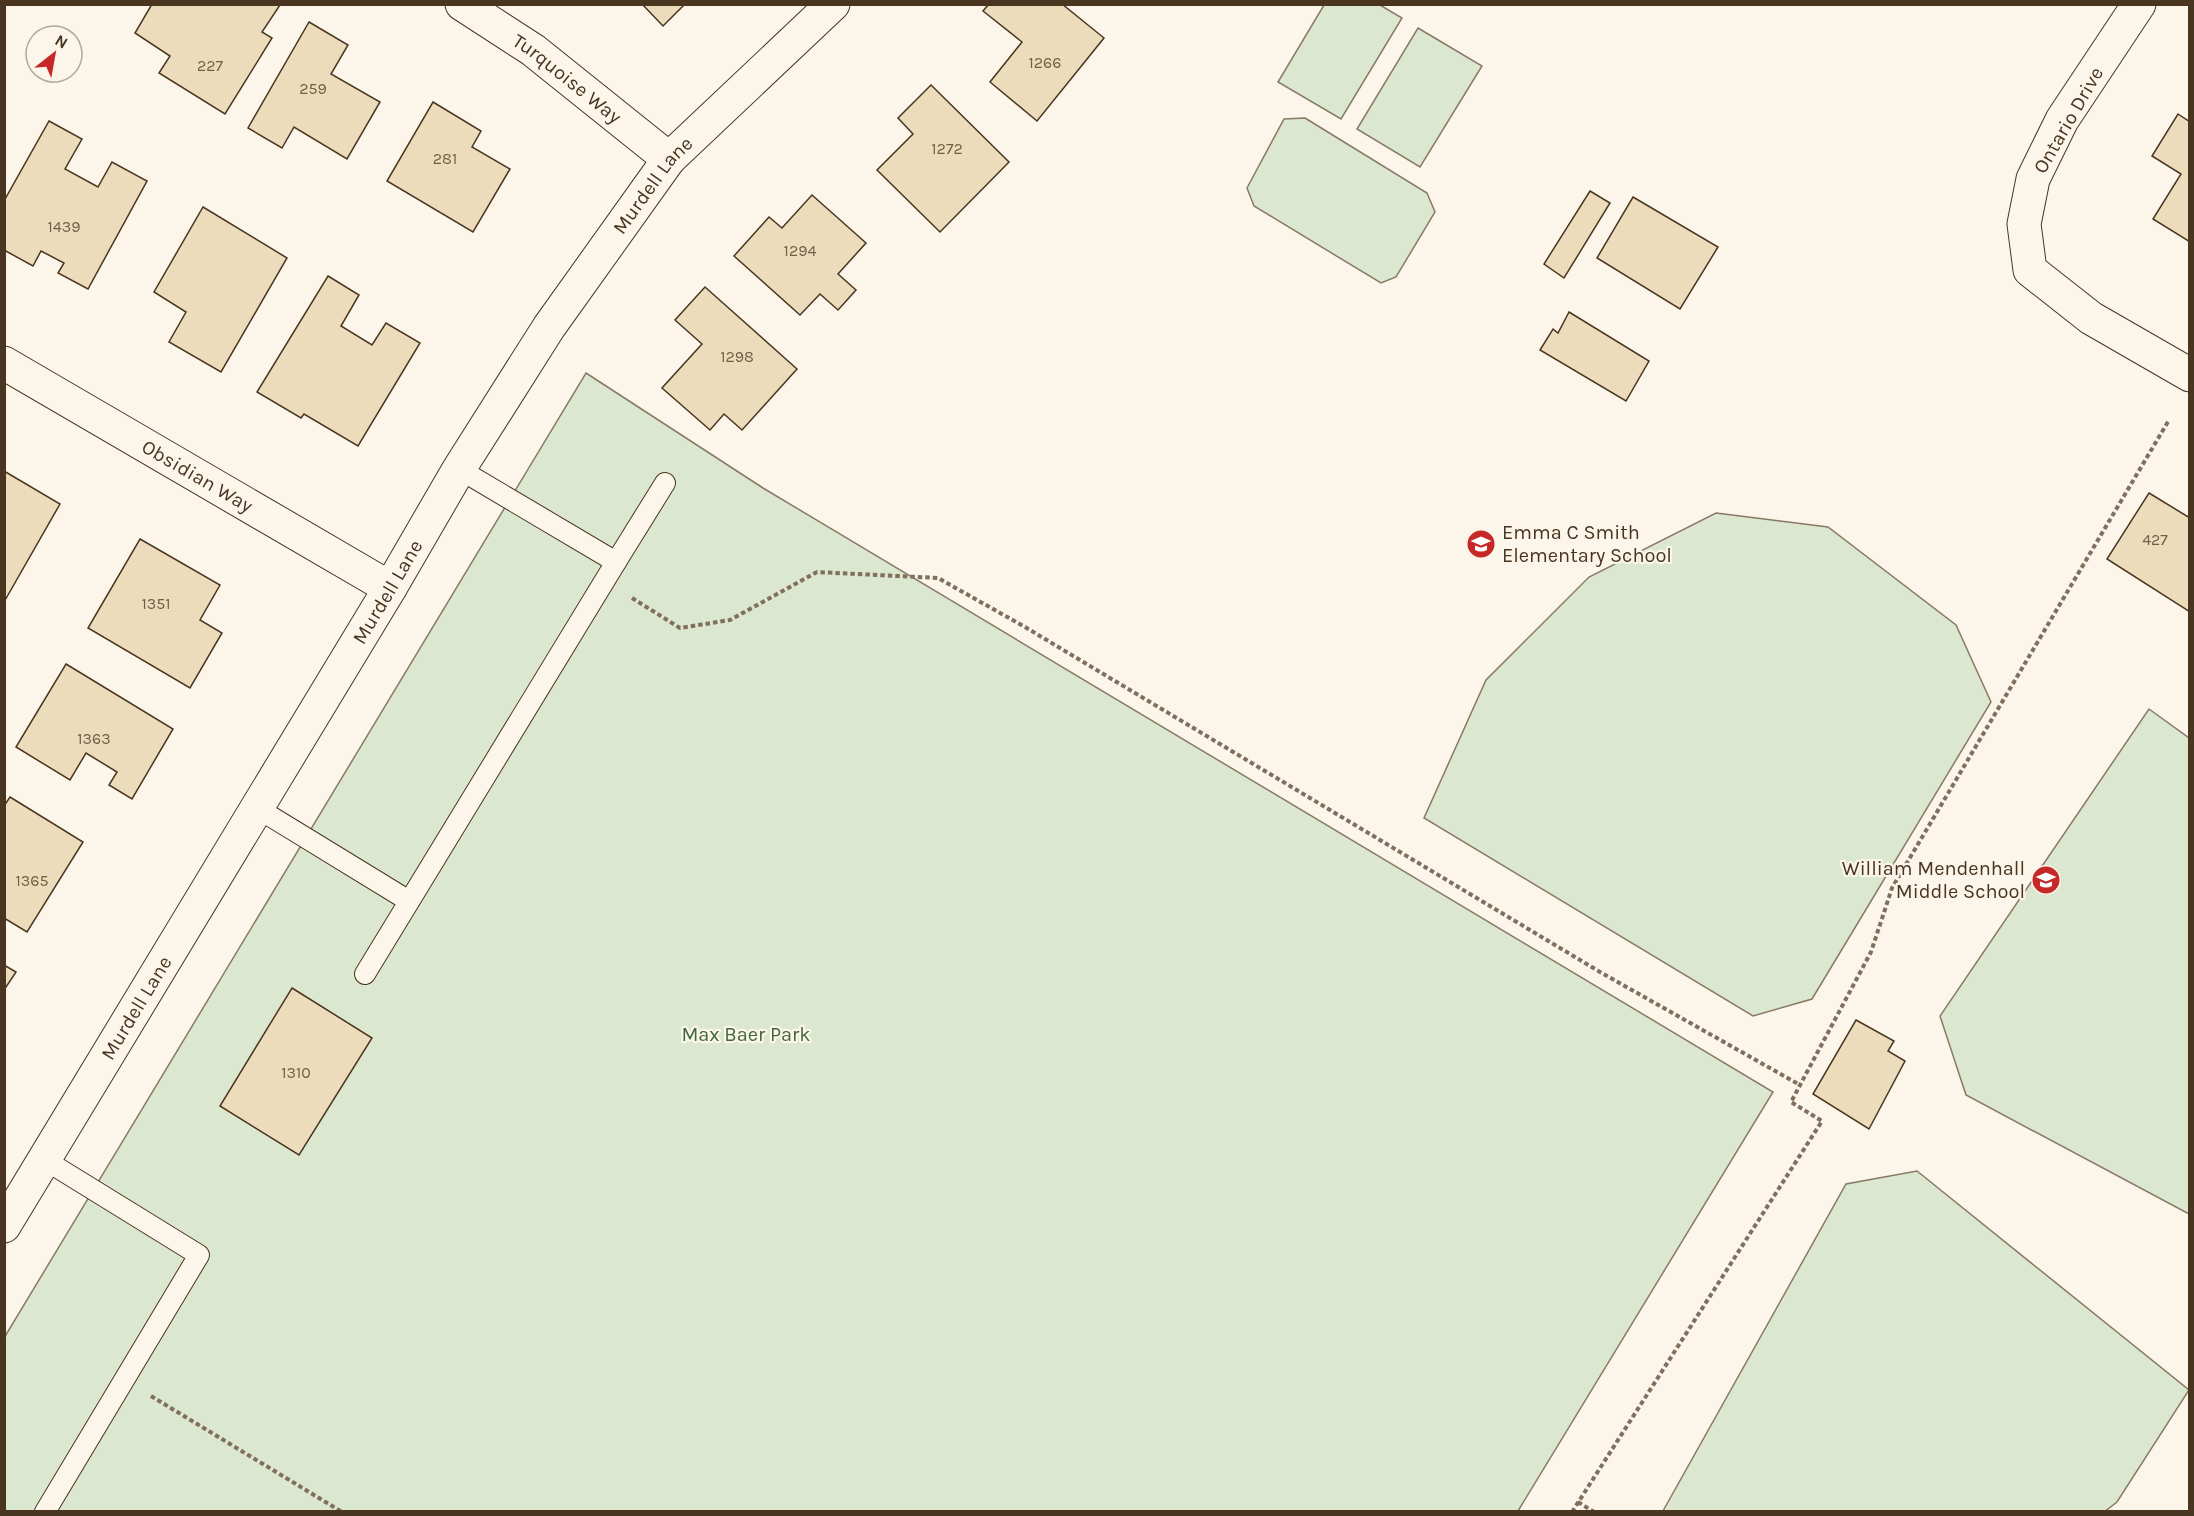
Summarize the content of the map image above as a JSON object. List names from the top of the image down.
{
  "streets": {
    "street": [
      "Turquoise Way",
      "Ontario Drive",
      "Murdell Lane",
      "Obsidian Way"
    ]
  },
  "crossings": [
    ["Turquoise Way", "Murdell Lane"],
    ["Murdell Lane", "Obsidian Way"]
  ],
  "parks": ["Max Baer Park"],
  "places": {
    "school or university": ["Emma C Smith Elementary School", "William Mendenhall Middle School"]
  },
  "house_numbers": [
    "1266",
    "227",
    "259",
    "1272",
    "281",
    "1439",
    "1294",
    "1298",
    "427",
    "1351",
    "1363",
    "1365",
    "1310"
  ],
  "north": "top right"
}
